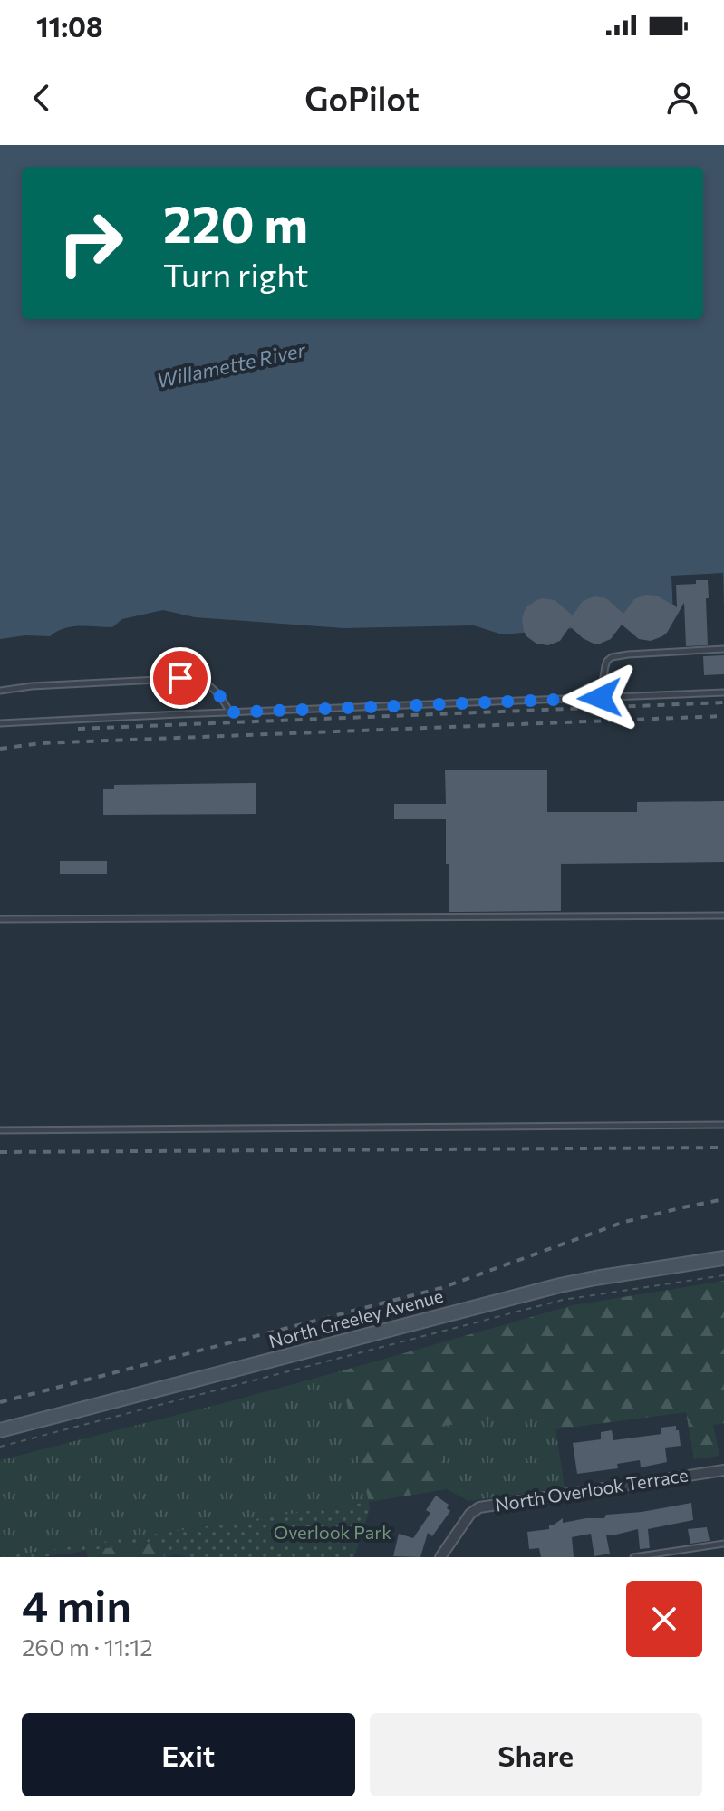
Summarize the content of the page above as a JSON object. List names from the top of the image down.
{
  "streets": {
    "main road": ["North Greeley Avenue"],
    "street": ["North Overlook Terrace"]
  },
  "water": ["Willamette River"],
  "parks": ["Overlook Park"],
  "page": {
    "status": "11:08",
    "header": "GoPilot",
    "turn": ["220 m", "Turn right"],
    "heading": ["4 min", "260 m · 11:12"],
    "buttons": ["Exit", "Share"]
  }
}
